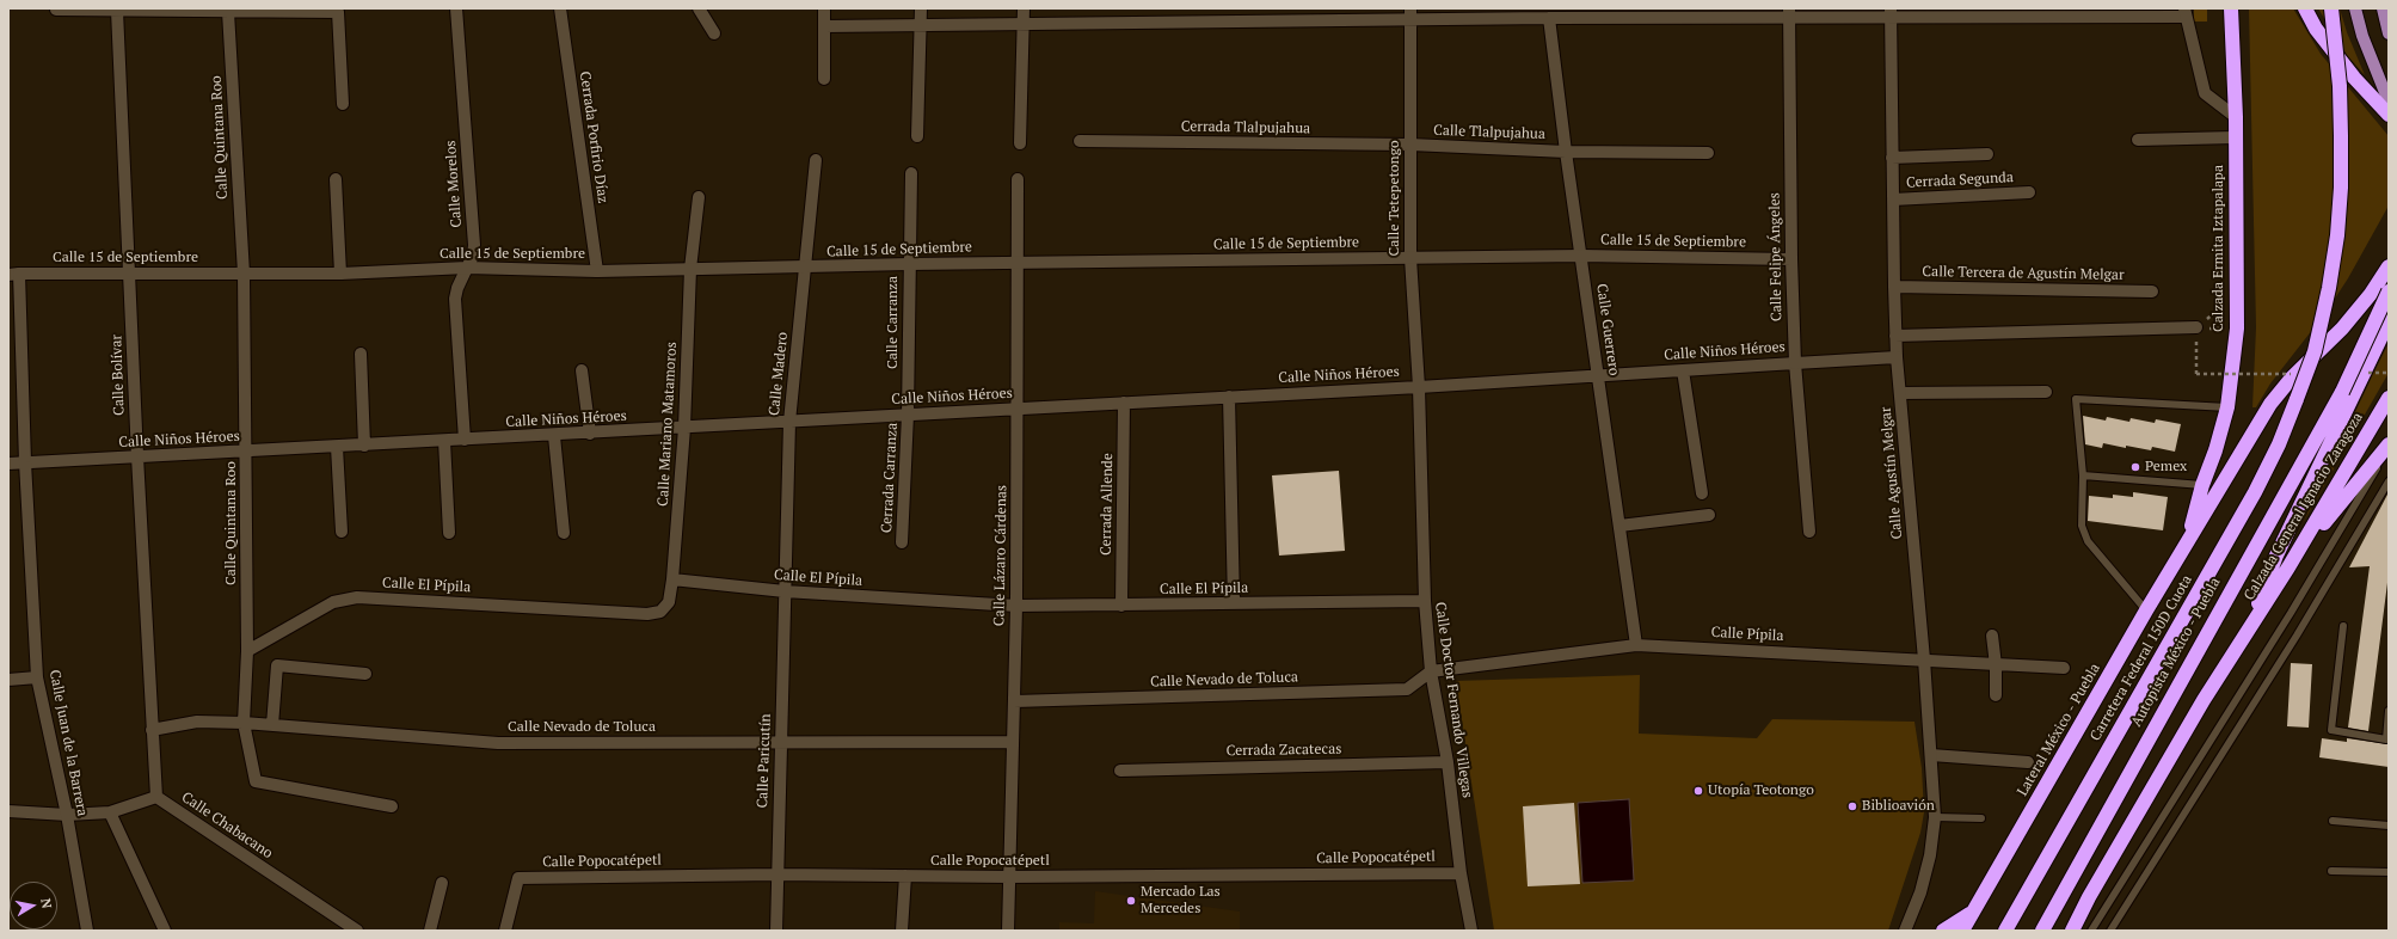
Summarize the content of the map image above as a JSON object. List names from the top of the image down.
{
  "streets": {
    "highway": [
      "Calzada Ermita Iztapalapa",
      "Calzada General Ignacio Zaragoza",
      "Autopista México - Puebla",
      "Carretera Federal 150D Cuota",
      "Lateral México - Puebla"
    ],
    "street": [
      "Cerrada Tlalpujahua",
      "Calle Tlalpujahua",
      "Calle Quintana Roo",
      "Cerrada Porfirio Díaz",
      "Cerrada Segunda",
      "Calle Morelos",
      "Calle Tetepetongo",
      "Calle 15 de Septiembre",
      "Calle Felipe Ángeles",
      "Calle Tercera de Agustín Melgar",
      "Calle Carranza",
      "Calle Guerrero",
      "Calle Niños Héroes",
      "Calle Madero",
      "Calle Bolívar",
      "Calle Mariano Matamoros",
      "Calle Agustín Melgar",
      "Cerrada Carranza",
      "Cerrada Allende",
      "Calle Lázaro Cárdenas",
      "Calle El Pípila",
      "Calle Pípila",
      "Calle Nevado de Toluca",
      "Calle Doctor Fernando Villegas",
      "Calle Juan de la Barrera",
      "Cerrada Zacatecas",
      "Calle Paricutín",
      "Calle Chabacano",
      "Calle Popocatépetl"
    ]
  },
  "crossings": [
    ["Cerrada Tlalpujahua", "Calle Tlalpujahua"],
    ["Cerrada Tlalpujahua", "Calle Tetepetongo"],
    ["Calle Tlalpujahua", "Calle Tetepetongo"],
    ["Calle Tlalpujahua", "Calle Guerrero"],
    ["Calle Quintana Roo", "Calle 15 de Septiembre"],
    ["Calle Quintana Roo", "Calle Niños Héroes"],
    ["Calle Quintana Roo", "Calle El Pípila"],
    ["Calle Quintana Roo", "Calle Nevado de Toluca"],
    ["Cerrada Porfirio Díaz", "Calle 15 de Septiembre"],
    ["Cerrada Segunda", "Calle Agustín Melgar"],
    ["Calle Morelos", "Calle 15 de Septiembre"],
    ["Calle Morelos", "Calle Niños Héroes"],
    ["Calle Tetepetongo", "Calle 15 de Septiembre"],
    ["Calle Tetepetongo", "Calle Niños Héroes"],
    ["Calle Tetepetongo", "Calle Doctor Fernando Villegas"],
    ["Calle 15 de Septiembre", "Calle Felipe Ángeles"],
    ["Calle 15 de Septiembre", "Calle Carranza"],
    ["Calle 15 de Septiembre", "Calle Guerrero"],
    ["Calle 15 de Septiembre", "Calle Madero"],
    ["Calle 15 de Septiembre", "Calle Bolívar"],
    ["Calle 15 de Septiembre", "Calle Mariano Matamoros"],
    ["Calle 15 de Septiembre", "Calle Lázaro Cárdenas"],
    ["Calle 15 de Septiembre", "Calle Juan de la Barrera"],
    ["Calzada Ermita Iztapalapa", "Lateral México - Puebla"],
    ["Calle Felipe Ángeles", "Calle Niños Héroes"],
    ["Calle Tercera de Agustín Melgar", "Calle Agustín Melgar"],
    ["Calle Carranza", "Calle Niños Héroes"],
    ["Calle Carranza", "Cerrada Carranza"],
    ["Calle Guerrero", "Calle Niños Héroes"],
    ["Calle Guerrero", "Calle Pípila"],
    ["Calle Niños Héroes", "Calle Madero"],
    ["Calle Niños Héroes", "Calle Bolívar"],
    ["Calle Niños Héroes", "Calle Mariano Matamoros"],
    ["Calle Niños Héroes", "Calle Agustín Melgar"],
    ["Calle Niños Héroes", "Cerrada Carranza"],
    ["Calle Niños Héroes", "Cerrada Allende"],
    ["Calle Niños Héroes", "Calle Lázaro Cárdenas"],
    ["Calle Niños Héroes", "Calle Doctor Fernando Villegas"],
    ["Calle Niños Héroes", "Calle Juan de la Barrera"],
    ["Calle Madero", "Calle El Pípila"],
    ["Calle Madero", "Calle Paricutín"],
    ["Calle Bolívar", "Calle Nevado de Toluca"],
    ["Calle Bolívar", "Calle Chabacano"],
    ["Calle Mariano Matamoros", "Calle El Pípila"],
    ["Calle Agustín Melgar", "Calle Pípila"],
    ["Cerrada Allende", "Calle El Pípila"],
    ["Calle Lázaro Cárdenas", "Calle El Pípila"],
    ["Calle Lázaro Cárdenas", "Calle Nevado de Toluca"],
    ["Calle Lázaro Cárdenas", "Calle Popocatépetl"],
    ["Calle El Pípila", "Calle Doctor Fernando Villegas"],
    ["Calle El Pípila", "Calle Paricutín"],
    ["Calle Pípila", "Calle Nevado de Toluca"],
    ["Calle Pípila", "Calle Doctor Fernando Villegas"],
    ["Calle Nevado de Toluca", "Calle Doctor Fernando Villegas"],
    ["Calle Nevado de Toluca", "Calle Paricutín"],
    ["Calle Doctor Fernando Villegas", "Cerrada Zacatecas"],
    ["Calle Doctor Fernando Villegas", "Calle Popocatépetl"],
    ["Calle Paricutín", "Calle Popocatépetl"]
  ],
  "places": [
    "Pemex",
    "Utopía Teotongo",
    "Biblioavión",
    "Mercado Las Mercedes"
  ],
  "north": "right"
}
